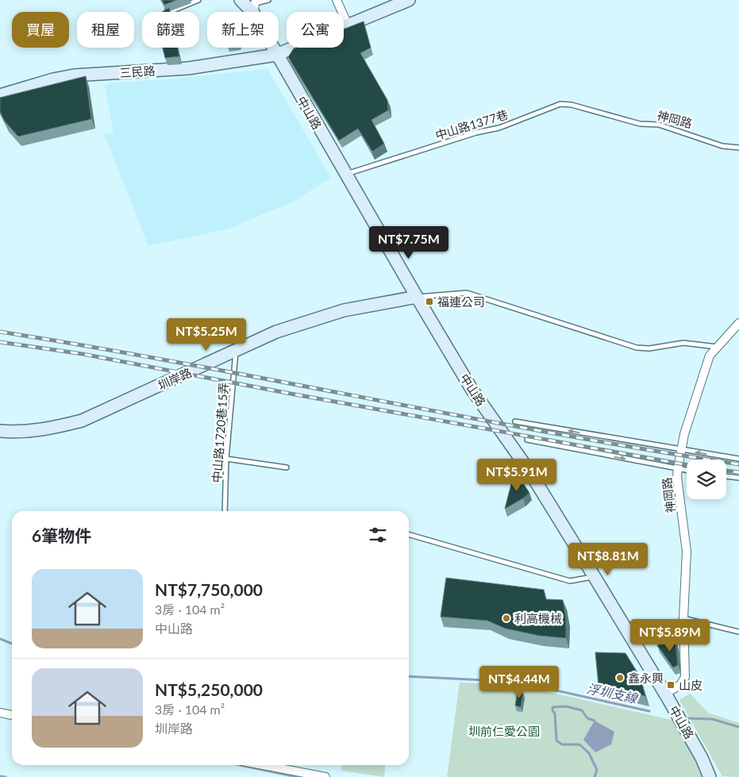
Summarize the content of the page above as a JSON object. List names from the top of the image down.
{
  "streets": {
    "street": [
      "三民路",
      "中山路",
      "神岡路",
      "圳岸路"
    ],
    "lane": ["中山路1377巷", "中山路1720巷15弄"]
  },
  "crossings": [
    ["三民路", "中山路"],
    ["中山路", "神岡路"],
    ["中山路", "中山路1377巷"],
    ["中山路", "圳岸路"],
    ["神岡路", "中山路1377巷"],
    ["圳岸路", "中山路1720巷15弄"]
  ],
  "water": ["浮圳支線"],
  "parks": ["圳前仁愛公園"],
  "places": {
    "transit": ["福連公司", "山皮"],
    "other": ["利高機械", "鑫永興"]
  },
  "page": {
    "chip": [
      "買屋",
      "租屋",
      "篩選",
      "新上架",
      "公寓"
    ],
    "price": [
      "NT$7.75M",
      "NT$5.25M",
      "NT$5.91M",
      "NT$8.81M",
      "NT$5.89M",
      "NT$4.44M"
    ],
    "heading": "6筆物件",
    "list": [
      {
        "name": "NT$7,750,000",
        "note": "3房 · 104 m² · 中山路"
      },
      {
        "name": "NT$5,250,000",
        "note": "3房 · 104 m² · 圳岸路"
      }
    ]
  }
}
